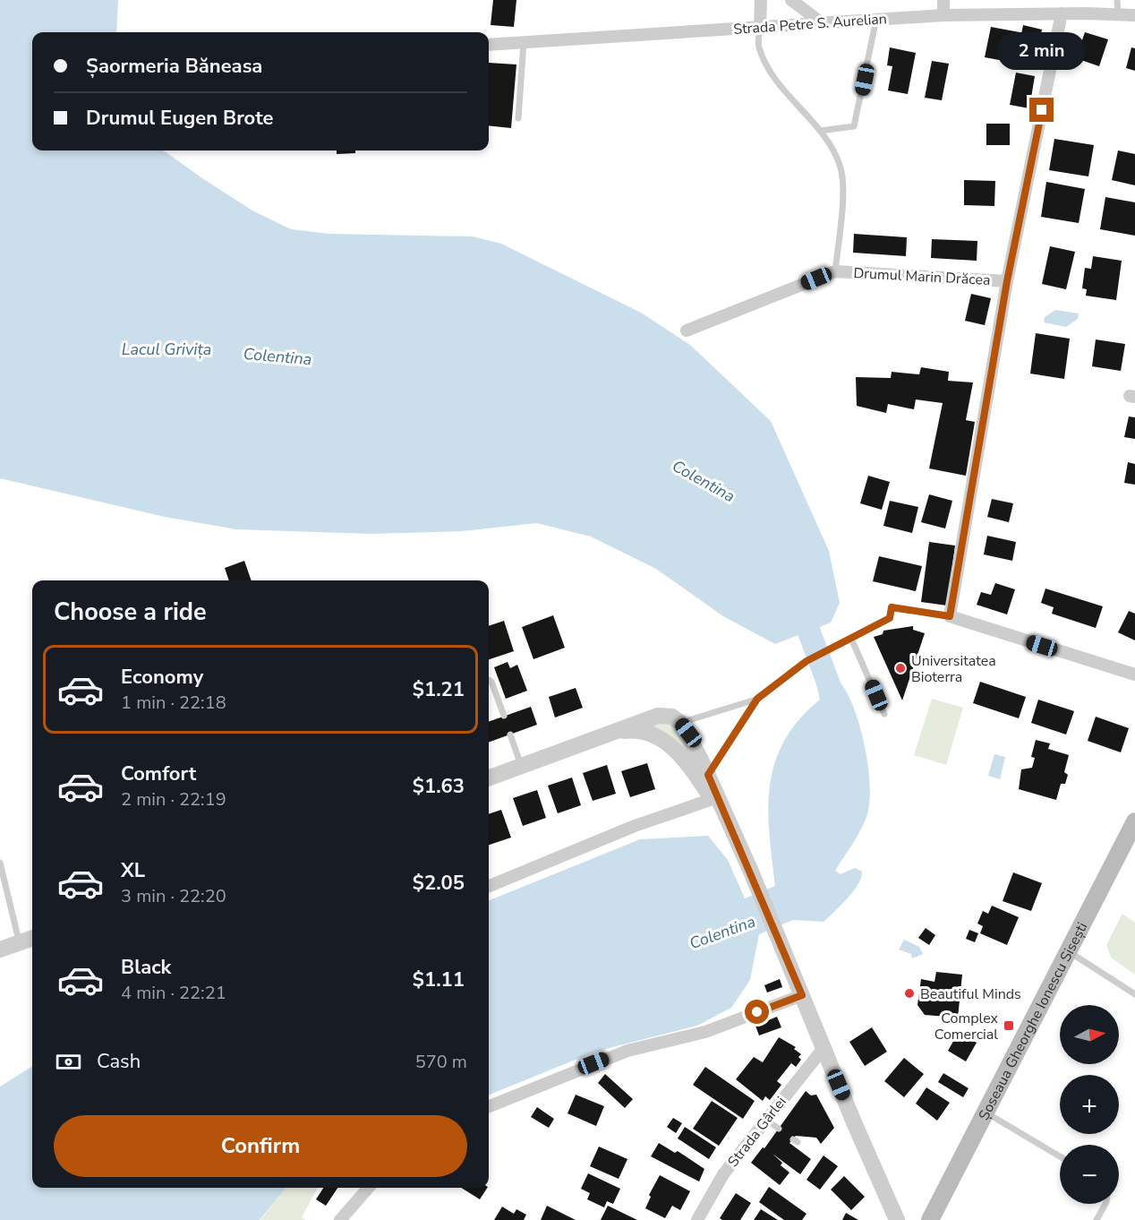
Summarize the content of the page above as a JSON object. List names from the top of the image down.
{
  "streets": {
    "main road": ["Șoseaua Gheorghe Ionescu Sisești"],
    "street": ["Strada Petre S. Aurelian", "Drumul Marin Drăcea", "Strada Gârlei"]
  },
  "water": ["Lacul Grivița", "Colentina"],
  "places": {
    "other": ["Universitatea Bioterra", "Beautiful Minds"],
    "transit": ["Complex Comercial"]
  },
  "north": "right",
  "page": {
    "bubble": "2 min",
    "banner": ["Șaormeria Băneasa", "Drumul Eugen Brote"],
    "heading": "Choose a ride",
    "list": [
      {
        "name": "Economy",
        "note": "1 min · 22:18",
        "value": "$1.21"
      },
      {
        "name": "Comfort",
        "note": "2 min · 22:19",
        "value": "$1.63"
      },
      {
        "name": "XL",
        "note": "3 min · 22:20",
        "value": "$2.05"
      },
      {
        "name": "Black",
        "note": "4 min · 22:21",
        "value": "$1.11"
      }
    ],
    "map_buttons": ["+", "−"],
    "pay": ["Cash", "570 m"],
    "buttons": "Confirm"
  }
}
